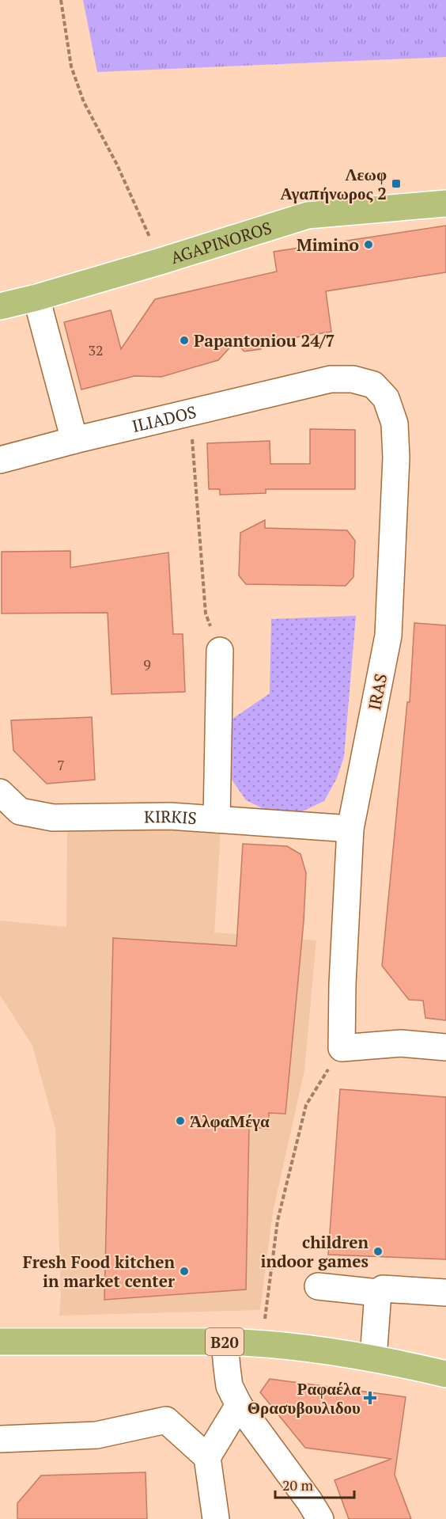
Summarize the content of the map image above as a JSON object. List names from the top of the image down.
{
  "streets": {
    "main road": ["AGAPINOROS", "B20"],
    "street": ["ILIADOS", "IRAS", "KIRKIS"]
  },
  "crossings": [
    ["ILIADOS", "IRAS"],
    ["IRAS", "KIRKIS"]
  ],
  "places": {
    "transit": ["Λεωφ Αγαπήνωρος 2"],
    "other": [
      "Mimino",
      "Papantoniou 24/7",
      "ΆλφαΜέγα",
      "children indoor games",
      "Fresh Food kitchen in market center"
    ],
    "health": ["Ραφαέλα Θρασυβουλιδου"]
  },
  "house_numbers": ["32", "9", "7"],
  "scale_bar": "20 m"
}
